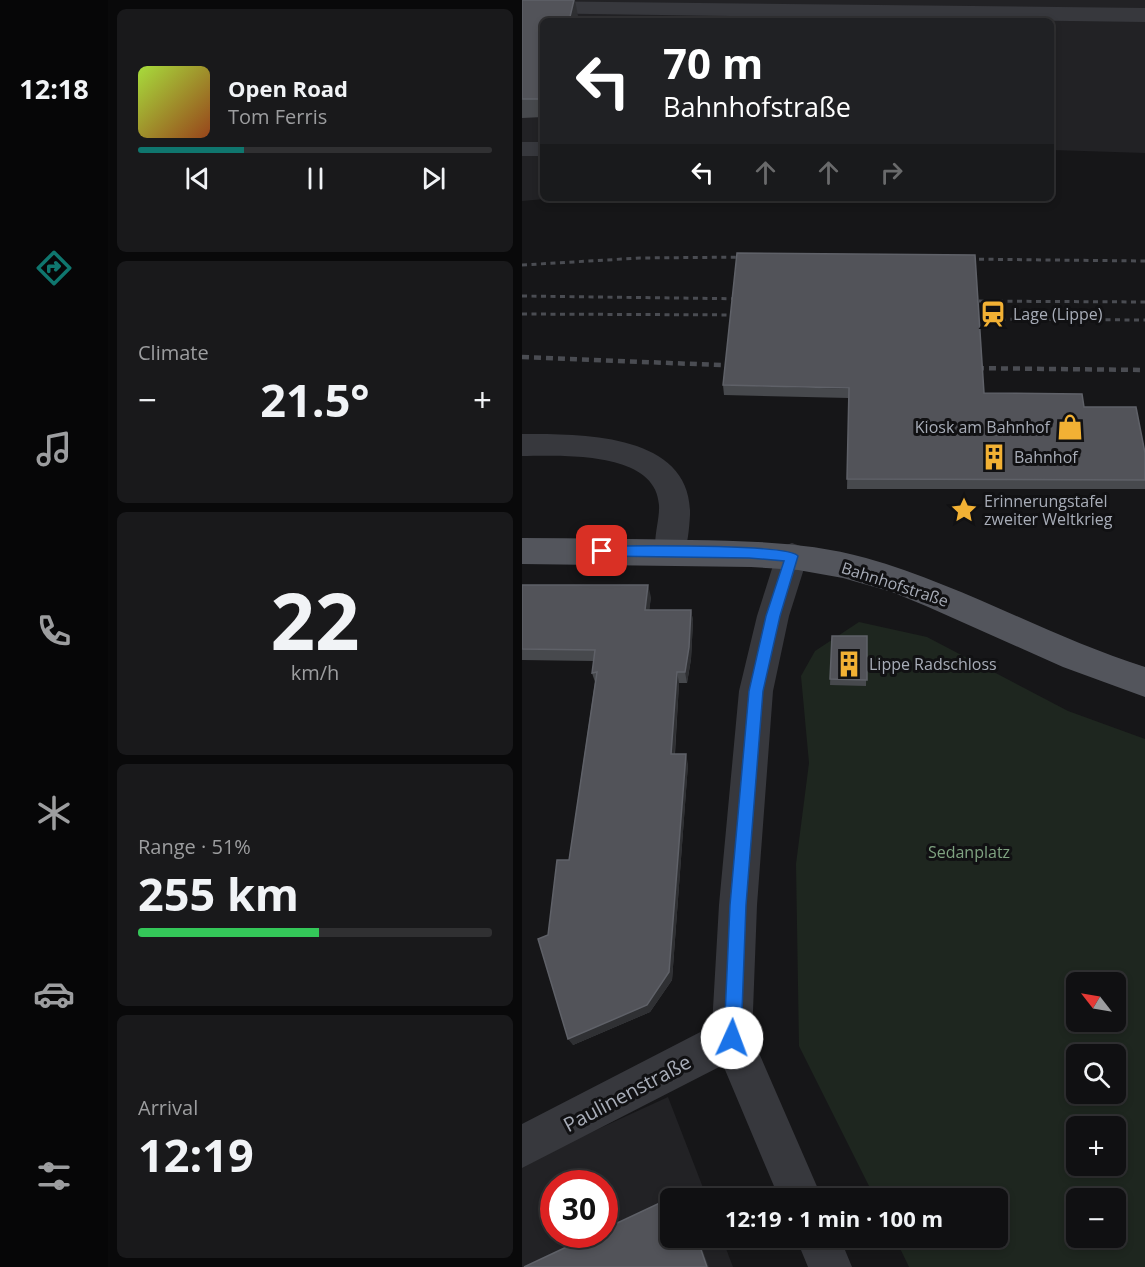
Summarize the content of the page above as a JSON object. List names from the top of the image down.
{
  "streets": {
    "main road": ["Bahnhofstraße"],
    "street": ["Paulinenstraße"]
  },
  "parks": ["Sedanplatz"],
  "places": {
    "station": ["Lage (Lippe)"],
    "shop": ["Kiosk am Bahnhof"],
    "building": ["Bahnhof", "Lippe Radschloss"],
    "place": ["Erinnerungstafel zweiter Weltkrieg"]
  },
  "north": "top left",
  "page": {
    "tabs": "12:18",
    "turn": ["70 m", "Bahnhofstraße"],
    "song": ["Open Road", "Tom Ferris"],
    "tile": [
      "Climate",
      ["22", "km/h"],
      ["Range · 51%", "255 km"],
      ["Arrival", "12:19"]
    ],
    "heat": ["−", "21.5°", "+"],
    "map_buttons": ["+", "−"],
    "limit": "30",
    "trip": "12:19 · 1 min · 100 m"
  }
}
